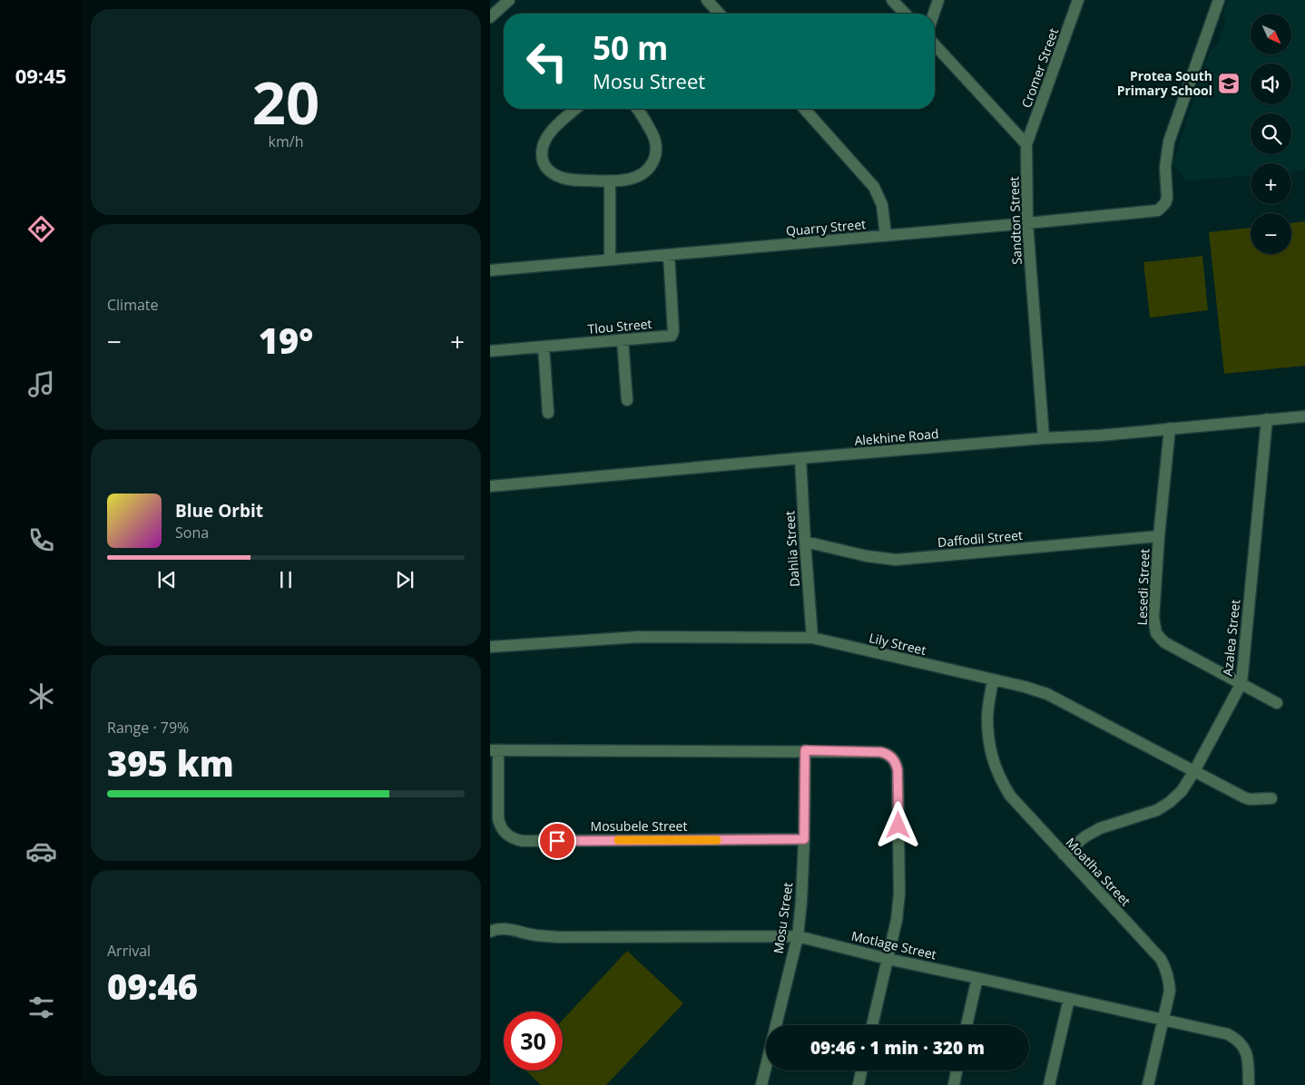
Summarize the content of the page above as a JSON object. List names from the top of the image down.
{
  "streets": {
    "street": [
      "Cromer Street",
      "Sandton Street",
      "Quarry Street",
      "Tlou Street",
      "Alekhine Road",
      "Daffodil Street",
      "Dahlia Street",
      "Lesedi Street",
      "Azalea Street",
      "Lily Street",
      "Mosubele Street",
      "Moatlha Street",
      "Mosu Street",
      "Motlage Street"
    ]
  },
  "crossings": [
    ["Cromer Street", "Sandton Street"],
    ["Sandton Street", "Quarry Street"],
    ["Sandton Street", "Alekhine Road"],
    ["Quarry Street", "Tlou Street"],
    ["Alekhine Road", "Dahlia Street"],
    ["Alekhine Road", "Lesedi Street"],
    ["Alekhine Road", "Azalea Street"],
    ["Daffodil Street", "Dahlia Street"],
    ["Daffodil Street", "Lesedi Street"],
    ["Dahlia Street", "Lily Street"],
    ["Lesedi Street", "Azalea Street"],
    ["Azalea Street", "Lily Street"],
    ["Azalea Street", "Moatlha Street"],
    ["Lily Street", "Moatlha Street"],
    ["Mosubele Street", "Mosu Street"],
    ["Moatlha Street", "Motlage Street"],
    ["Mosu Street", "Motlage Street"]
  ],
  "places": {
    "school or university": ["Protea South Primary School"]
  },
  "north": "bottom right",
  "page": {
    "tabs": "09:45",
    "tile": [
      ["20", "km/h"],
      "Climate",
      ["Range · 79%", "395 km"],
      ["Arrival", "09:46"]
    ],
    "map_buttons": ["+", "−"],
    "turn": ["50 m", "Mosu Street"],
    "heat": ["−", "19°", "+"],
    "song": ["Blue Orbit", "Sona"],
    "limit": "30",
    "trip": "09:46 · 1 min · 320 m"
  }
}
